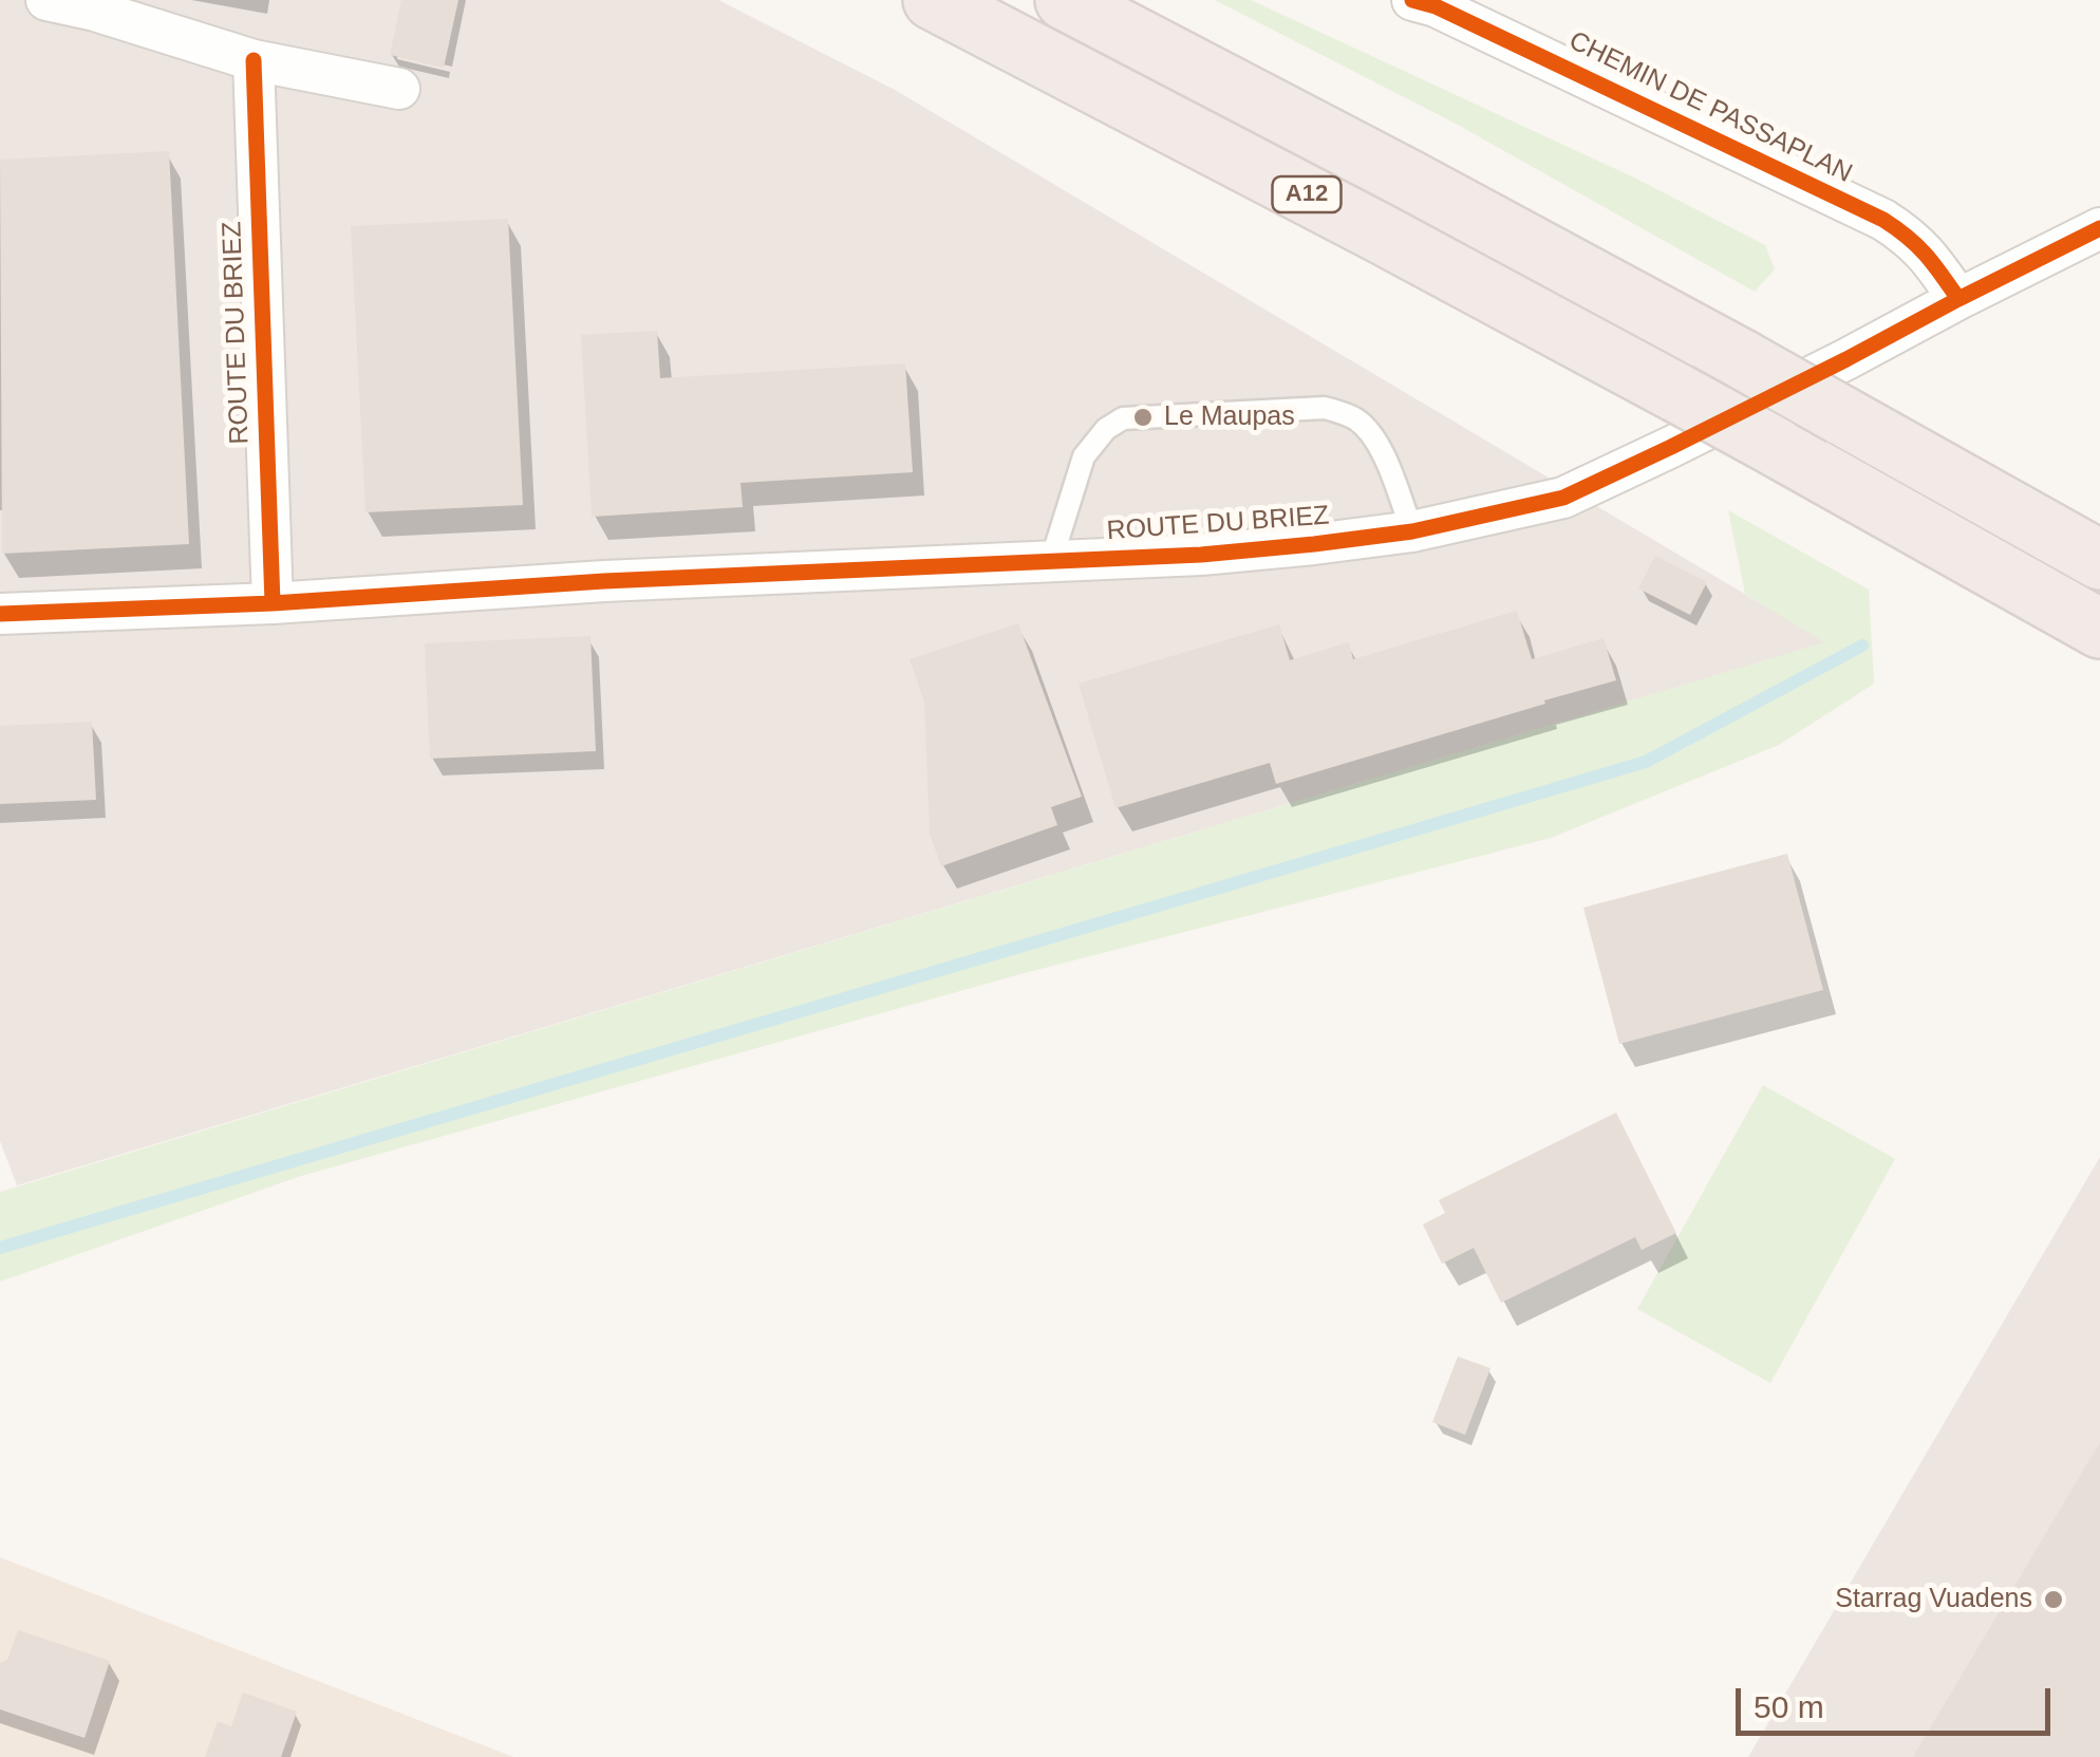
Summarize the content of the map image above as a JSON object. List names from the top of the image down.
{
  "streets": {
    "highway": ["A12"],
    "street": ["CHEMIN DE PASSAPLAN", "ROUTE DU BRIEZ"]
  },
  "crossings": [
    ["CHEMIN DE PASSAPLAN", "ROUTE DU BRIEZ"]
  ],
  "places": ["Le Maupas", "Starrag Vuadens"],
  "scale_bar": "50 m"
}
